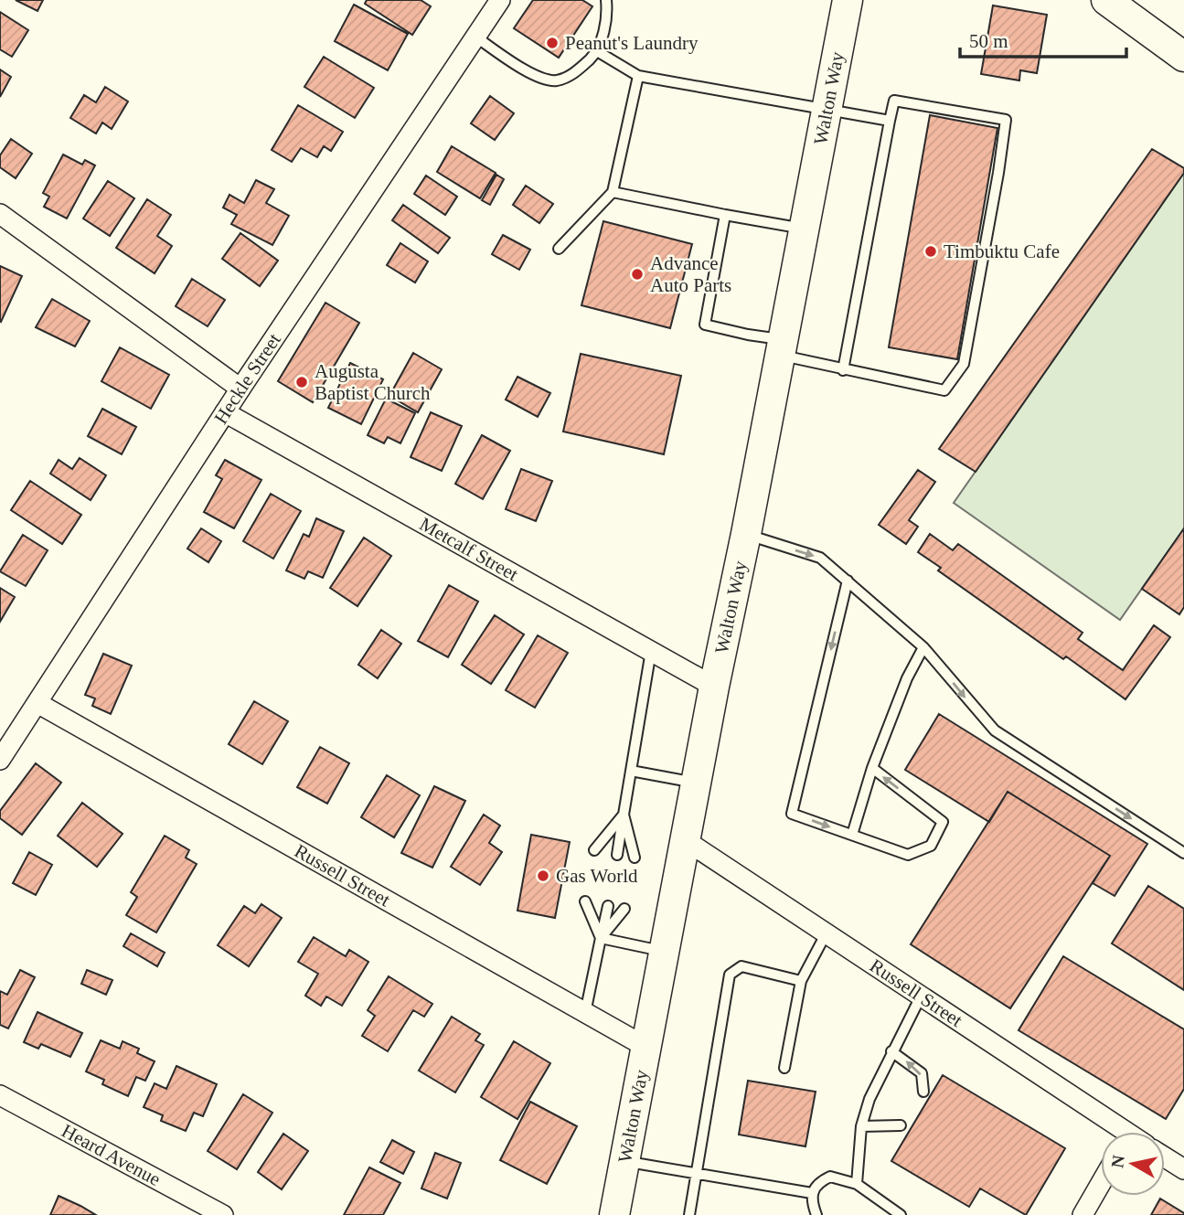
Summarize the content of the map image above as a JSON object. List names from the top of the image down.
{
  "streets": {
    "main road": ["Walton Way"],
    "street": [
      "Heckle Street",
      "Metcalf Street",
      "Russell Street",
      "Heard Avenue"
    ]
  },
  "crossings": [
    ["Walton Way", "Metcalf Street"],
    ["Walton Way", "Russell Street"],
    ["Heckle Street", "Metcalf Street"],
    ["Heckle Street", "Russell Street"]
  ],
  "places": [
    "Peanut's Laundry",
    "Timbuktu Cafe",
    "Advance Auto Parts",
    "Augusta Baptist Church",
    "Gas World"
  ],
  "scale_bar": "50 m",
  "north": "left"
}
